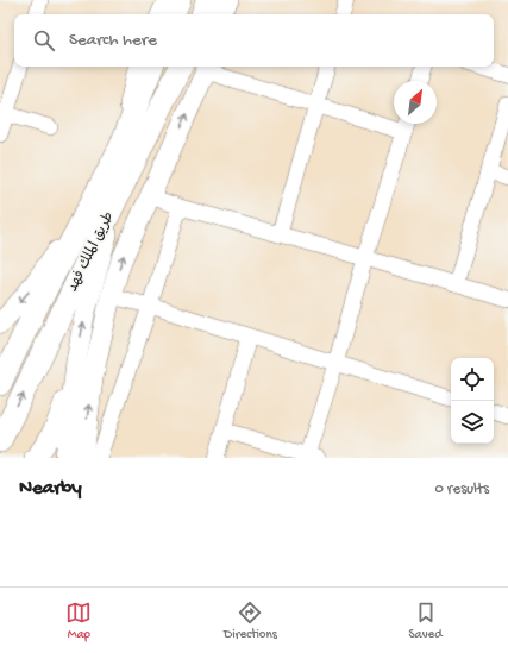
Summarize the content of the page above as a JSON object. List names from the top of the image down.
{
  "streets": {
    "highway": ["طريق الملك فهد"]
  },
  "north": "top right",
  "page": {
    "search": "Search here",
    "heading": ["Nearby", "0 results"],
    "nav": ["Map", "Directions", "Saved"]
  }
}
